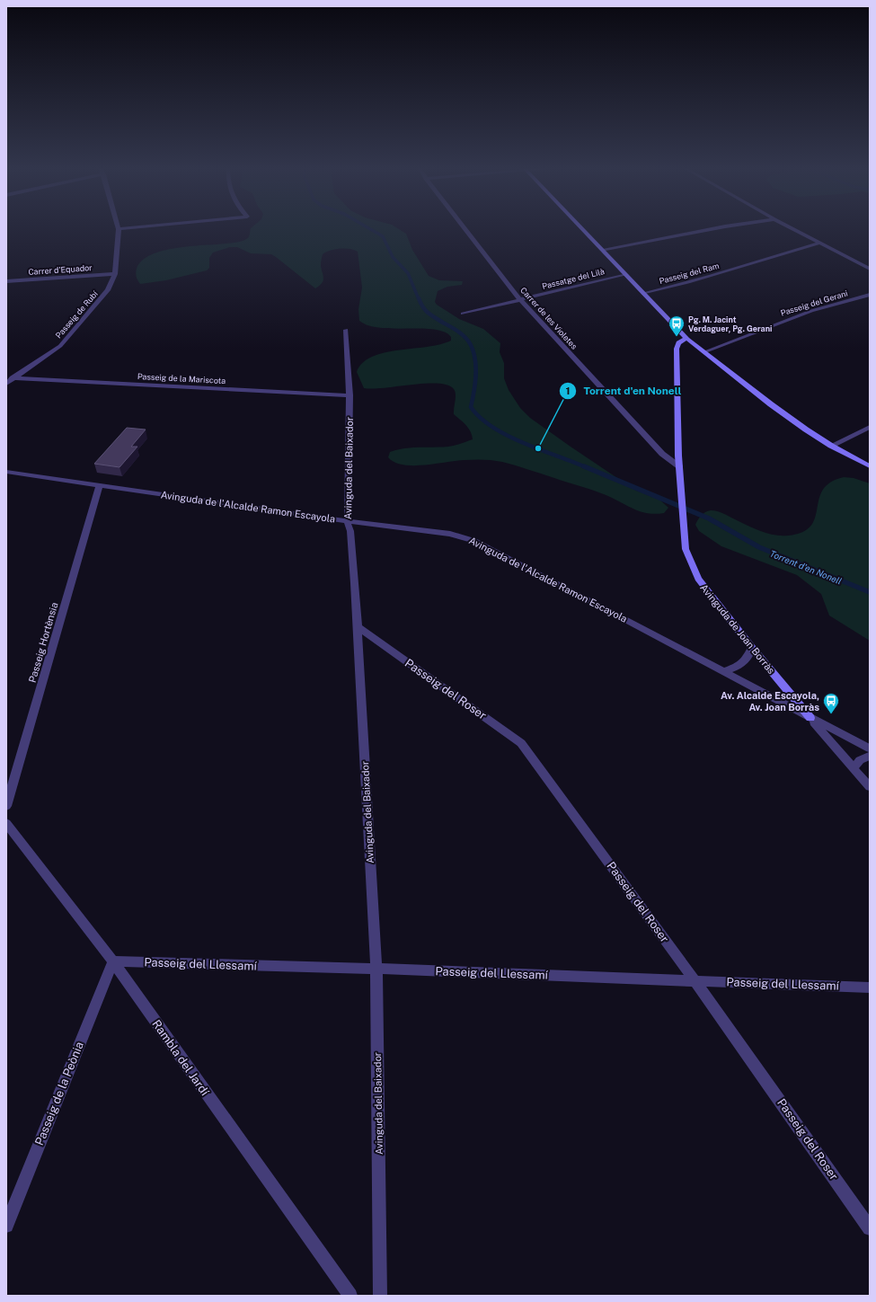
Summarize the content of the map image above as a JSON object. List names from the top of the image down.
{
  "streets": {
    "street": [
      "Carrer d'Equador",
      "Passeig del Ram",
      "Passatge del Lilà",
      "Passeig del Gerani",
      "Passeig de Rubí",
      "Carrer de les Violetes",
      "Passeig de la Mariscota",
      "Avinguda del Baixador",
      "Avinguda de l'Alcalde Ramon Escayola",
      "Avinguda de Joan Borràs",
      "Passeig Hortènsia",
      "Passeig del Roser",
      "Passeig del Llessamí",
      "Rambla del Jardí",
      "Passeig de la Peònia"
    ]
  },
  "crossings": [
    ["Carrer d'Equador", "Passeig de Rubí"],
    ["Passatge del Lilà", "Carrer de les Violetes"],
    ["Passeig de Rubí", "Passeig de la Mariscota"],
    ["Carrer de les Violetes", "Avinguda de Joan Borràs"],
    ["Passeig de la Mariscota", "Avinguda del Baixador"],
    ["Avinguda del Baixador", "Avinguda de l'Alcalde Ramon Escayola"],
    ["Avinguda del Baixador", "Passeig del Roser"],
    ["Avinguda del Baixador", "Passeig del Llessamí"],
    ["Avinguda de l'Alcalde Ramon Escayola", "Avinguda de Joan Borràs"],
    ["Avinguda de l'Alcalde Ramon Escayola", "Passeig Hortènsia"],
    ["Passeig del Roser", "Passeig del Llessamí"],
    ["Passeig del Llessamí", "Rambla del Jardí"],
    ["Passeig del Llessamí", "Passeig de la Peònia"],
    ["Rambla del Jardí", "Passeig de la Peònia"]
  ],
  "water": ["Torrent d'en Nonell"],
  "places": {
    "bus stop": ["Pg. M. Jacint Verdaguer, Pg. Gerani", "Av. Alcalde Escayola, Av. Joan Borràs"],
    "other": ["Torrent d'en Nonell"]
  }
}
